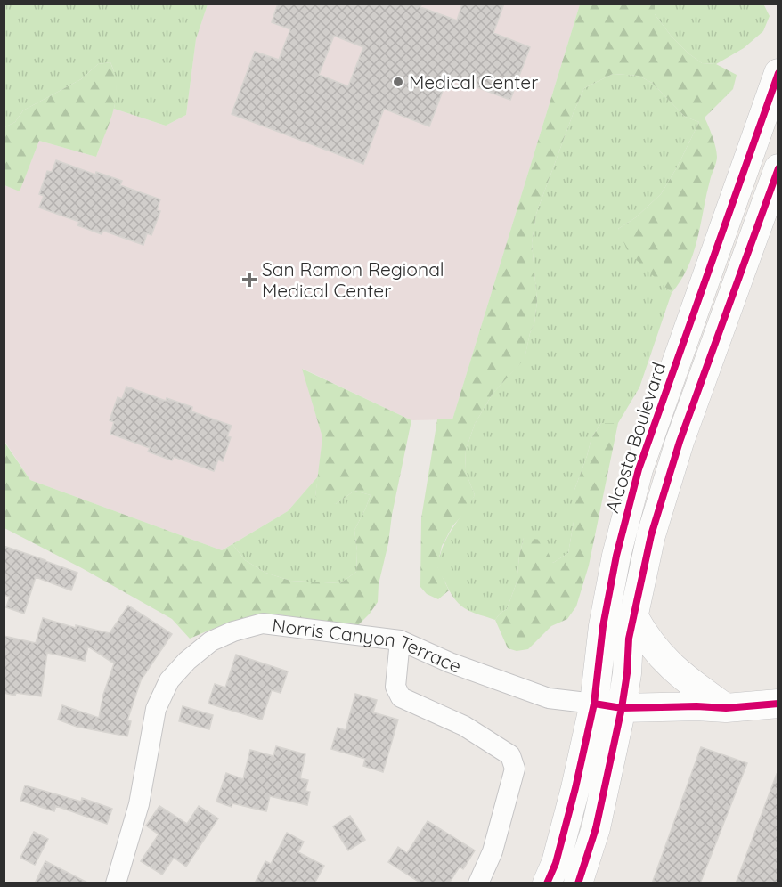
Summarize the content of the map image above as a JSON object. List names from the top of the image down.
{
  "streets": {
    "main road": ["Alcosta Boulevard"],
    "street": ["Norris Canyon Terrace"]
  },
  "crossings": [
    ["Alcosta Boulevard", "Norris Canyon Terrace"]
  ],
  "places": {
    "other": ["Medical Center"],
    "health": ["San Ramon Regional Medical Center"]
  }
}
